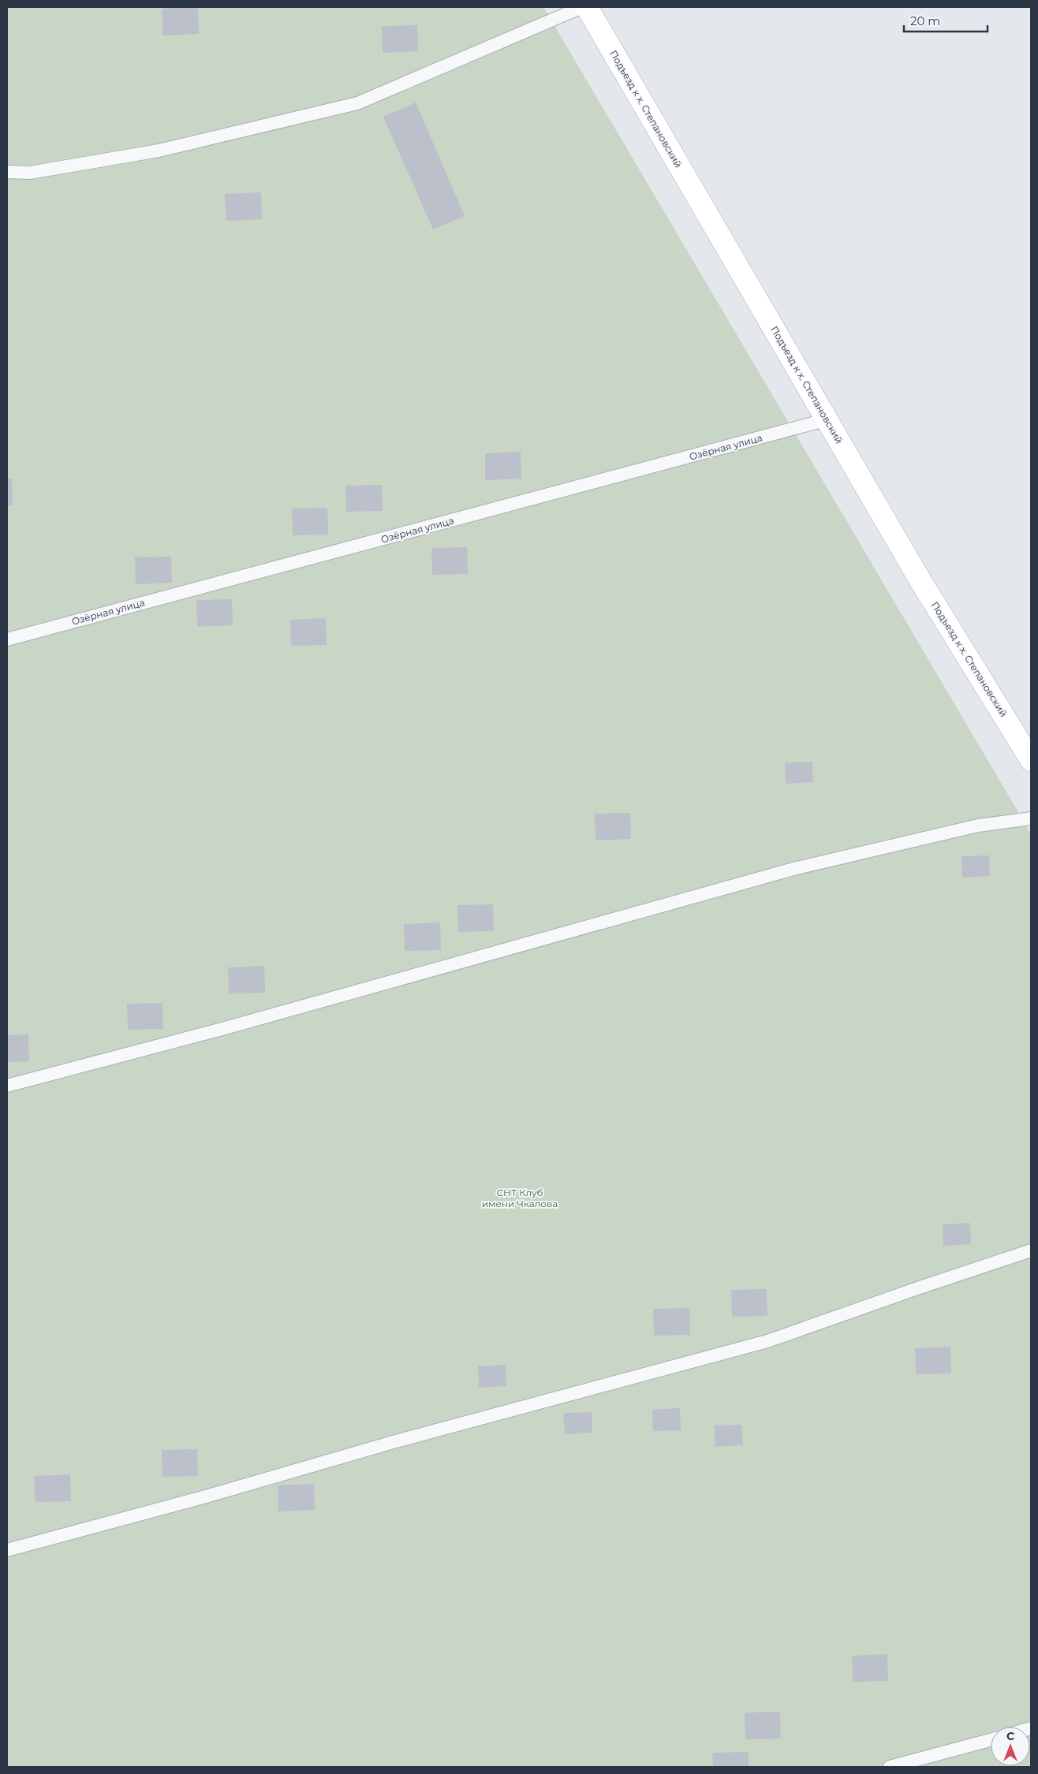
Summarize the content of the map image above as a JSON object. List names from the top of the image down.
{
  "streets": {
    "street": ["Подъезд к х. Степановский"],
    "lane": ["Озёрная улица"]
  },
  "crossings": [
    ["Подъезд к х. Степановский", "Озёрная улица"]
  ],
  "parks": ["СНТ Клуб имени Чкалова"],
  "scale_bar": "20 m",
  "north": "top"
}
